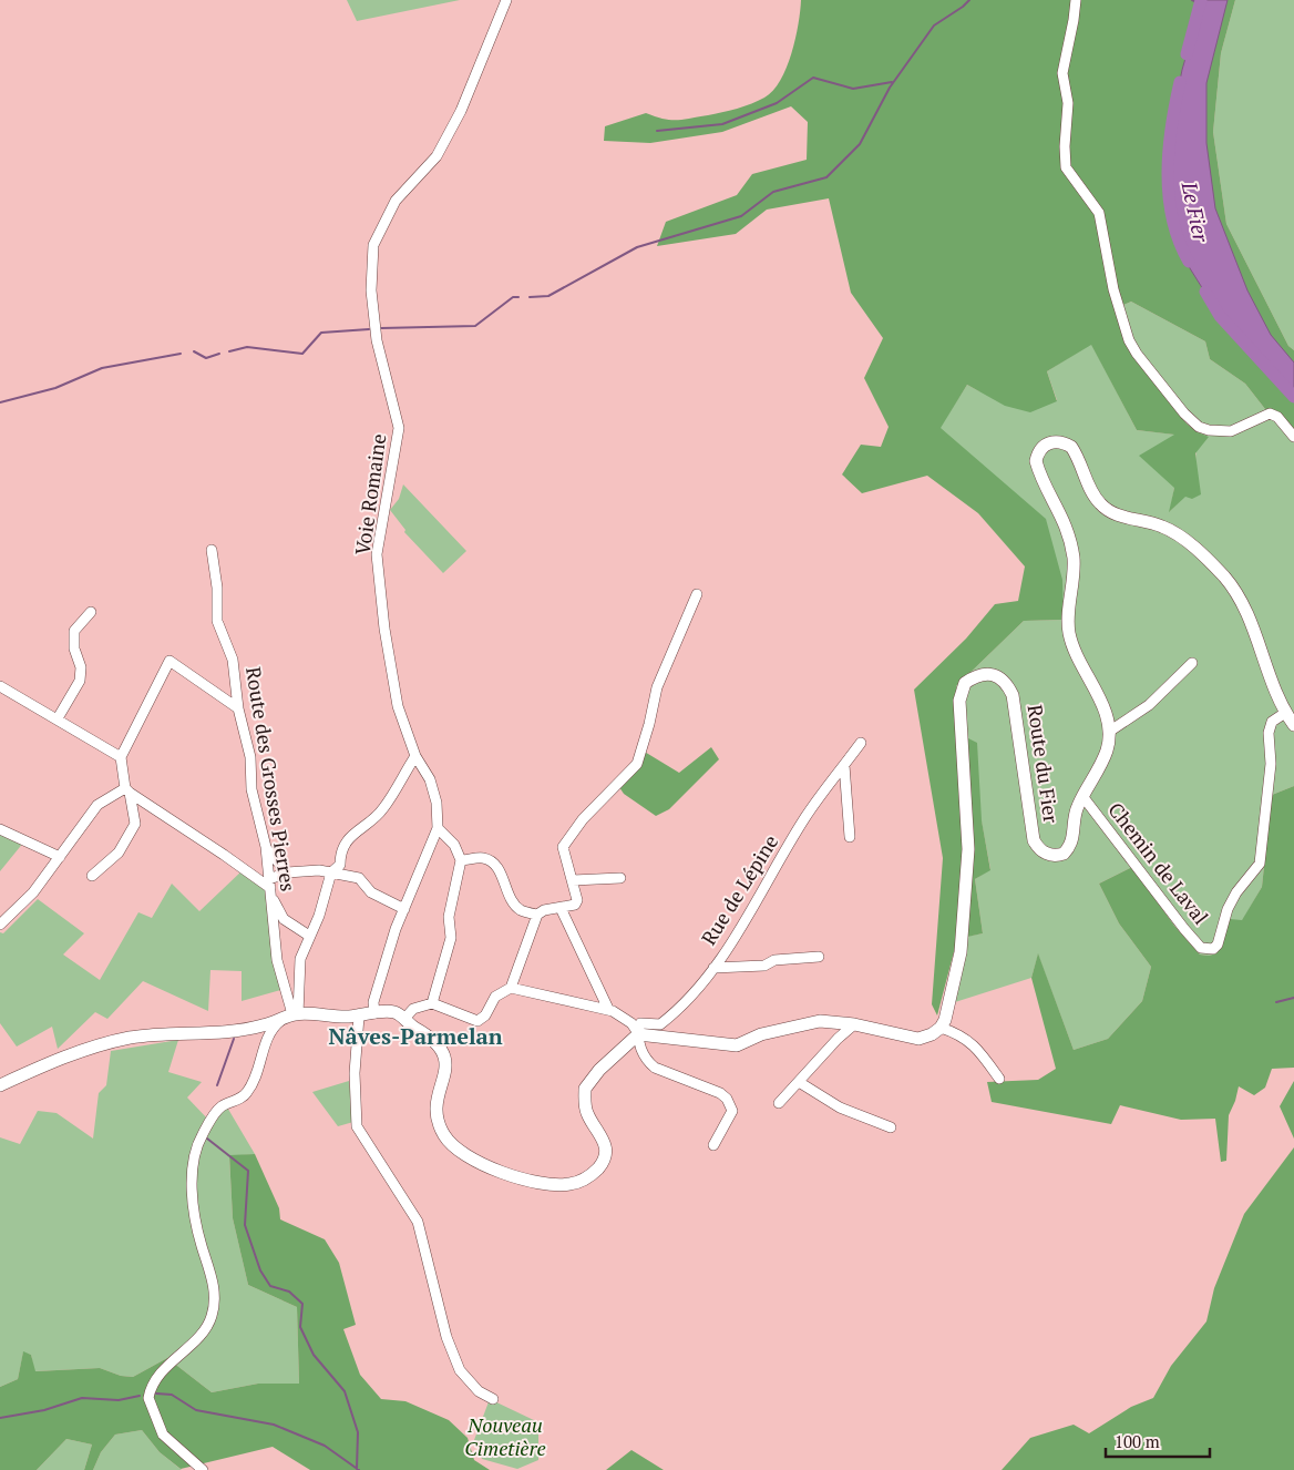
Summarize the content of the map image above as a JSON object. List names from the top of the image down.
{
  "streets": {
    "main road": ["Route du Fier"],
    "street": [
      "Voie Romaine",
      "Route des Grosses Pierres",
      "Chemin de Laval",
      "Rue de Lépine"
    ]
  },
  "crossings": [
    ["Route du Fier", "Chemin de Laval"]
  ],
  "districts": ["Nâves-Parmelan"],
  "water": ["Le Fier"],
  "parks": ["Nouveau Cimetière"],
  "scale_bar": "100 m"
}
